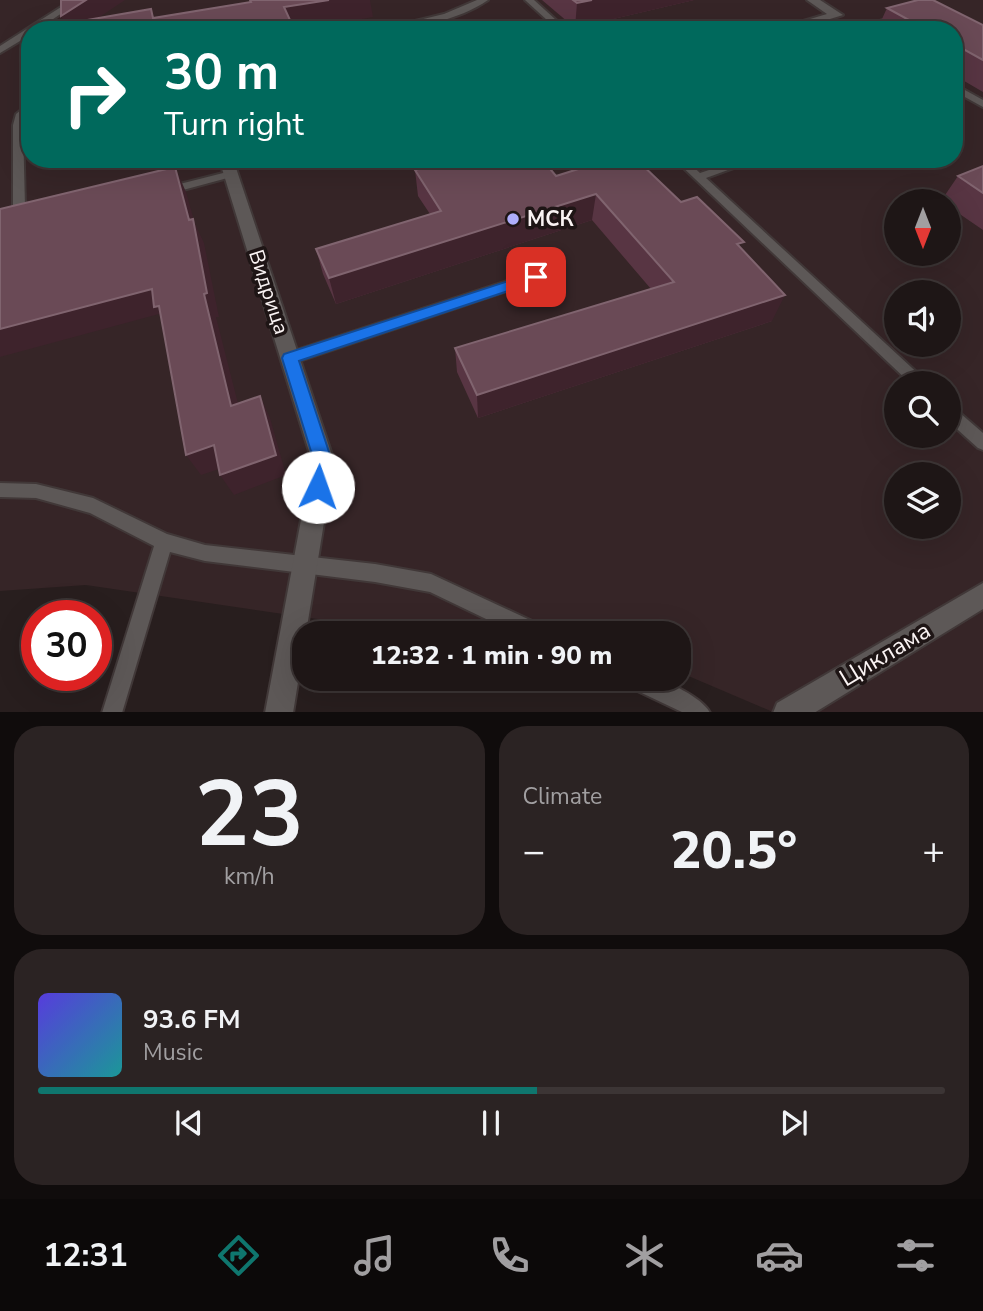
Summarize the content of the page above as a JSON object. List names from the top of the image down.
{
  "streets": {
    "street": ["Видрица", "Циклама"]
  },
  "places": ["МСК"],
  "north": "bottom",
  "page": {
    "turn": ["30 m", "Turn right"],
    "limit": "30",
    "trip": "12:32 · 1 min · 90 m",
    "tile": [
      ["23", "km/h"],
      "Climate"
    ],
    "heat": ["−", "20.5°", "+"],
    "song": ["93.6 FM", "Music"],
    "tabs": "12:31"
  }
}
